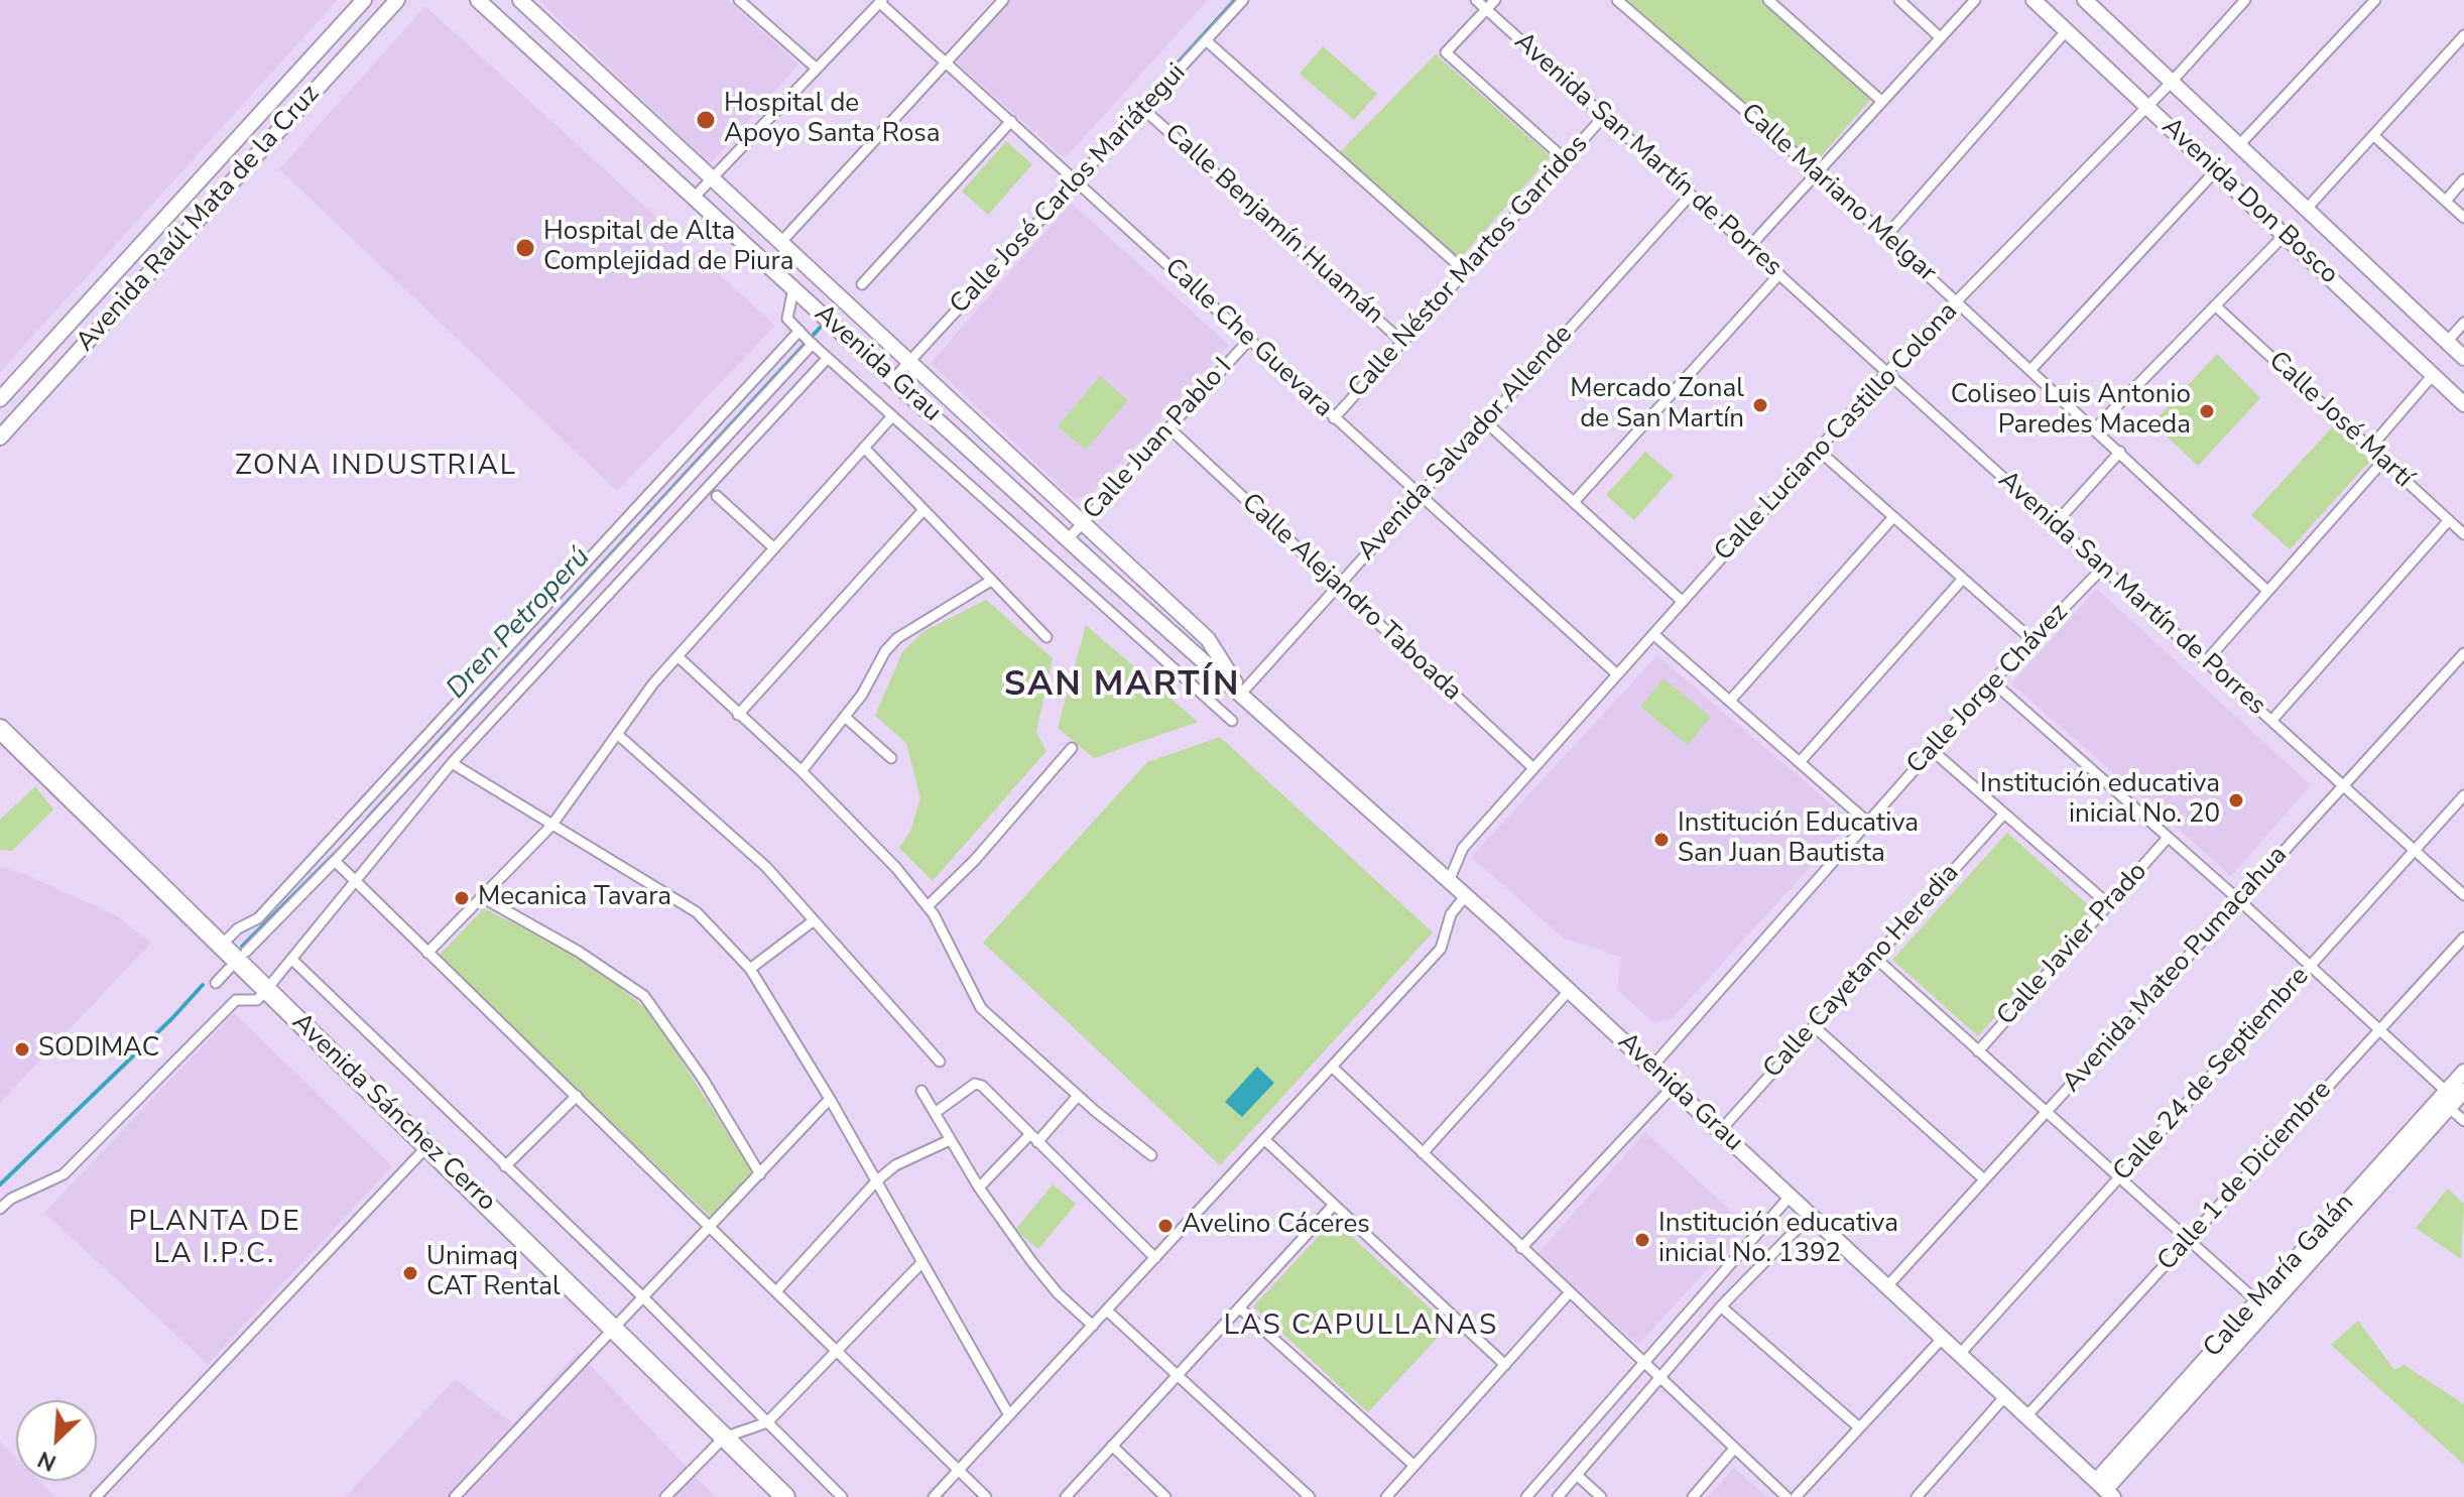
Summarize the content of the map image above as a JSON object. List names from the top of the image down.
{
  "streets": {
    "highway": ["Avenida Sánchez Cerro"],
    "main road": [
      "Avenida Don Bosco",
      "Avenida Raúl Mata de la Cruz",
      "Avenida Grau",
      "Calle María Galán"
    ],
    "street": [
      "Avenida San Martín de Porres",
      "Calle José Carlos Mariátegui",
      "Calle Mariano Melgar",
      "Calle Benjamín Huamán",
      "Calle Néstor Martos Garridos",
      "Calle Che Guevara",
      "Calle José Martí",
      "Calle Luciano Castillo Colona",
      "Calle Juan Pablo I",
      "Avenida Salvador Allende",
      "Calle Alejandro Taboada",
      "Calle Jorge Chávez",
      "Calle Javier Prado",
      "Avenida Mateo Pumacahua",
      "Calle Cayetano Heredia",
      "Calle 24 de Septiembre",
      "Calle 1 de Diciembre"
    ]
  },
  "crossings": [
    ["Avenida San Martín de Porres", "Calle Néstor Martos Garridos"],
    ["Avenida San Martín de Porres", "Calle Luciano Castillo Colona"],
    ["Avenida San Martín de Porres", "Avenida Salvador Allende"],
    ["Avenida San Martín de Porres", "Calle Jorge Chávez"],
    ["Avenida San Martín de Porres", "Avenida Mateo Pumacahua"],
    ["Avenida San Martín de Porres", "Calle 24 de Septiembre"],
    ["Calle José Carlos Mariátegui", "Calle Benjamín Huamán"],
    ["Calle José Carlos Mariátegui", "Calle Che Guevara"],
    ["Calle José Carlos Mariátegui", "Avenida Grau"],
    ["Calle Mariano Melgar", "Calle Luciano Castillo Colona"],
    ["Avenida Don Bosco", "Calle Luciano Castillo Colona"],
    ["Calle Benjamín Huamán", "Calle Néstor Martos Garridos"],
    ["Calle Néstor Martos Garridos", "Calle Che Guevara"],
    ["Calle Che Guevara", "Calle Luciano Castillo Colona"],
    ["Calle Che Guevara", "Calle Juan Pablo I"],
    ["Calle Che Guevara", "Avenida Salvador Allende"],
    ["Avenida Grau", "Calle Luciano Castillo Colona"],
    ["Avenida Grau", "Calle Juan Pablo I"],
    ["Avenida Grau", "Avenida Salvador Allende"],
    ["Avenida Grau", "Calle Jorge Chávez"],
    ["Avenida Grau", "Avenida Mateo Pumacahua"],
    ["Avenida Grau", "Calle Cayetano Heredia"],
    ["Avenida Grau", "Calle 24 de Septiembre"],
    ["Avenida Grau", "Calle 1 de Diciembre"],
    ["Avenida Grau", "Calle María Galán"],
    ["Calle Luciano Castillo Colona", "Calle Alejandro Taboada"],
    ["Calle Juan Pablo I", "Calle Alejandro Taboada"],
    ["Avenida Salvador Allende", "Calle Alejandro Taboada"]
  ],
  "districts": [
    "ZONA INDUSTRIAL",
    "SAN MARTÍN",
    "PLANTA DE LA I.P.C.",
    "LAS CAPULLANAS"
  ],
  "water": ["Dren Petroperú"],
  "places": [
    "Hospital de Apoyo Santa Rosa",
    "Hospital de Alta Complejidad de Piura",
    "Mercado Zonal de San Martín",
    "Coliseo Luis Antonio Paredes Maceda",
    "Institución educativa inicial No. 20",
    "Institución Educativa San Juan Bautista",
    "Mecanica Tavara",
    "SODIMAC",
    "Avelino Cáceres",
    "Institución educativa inicial No. 1392",
    "Unimaq CAT Rental"
  ],
  "north": "bottom left"
}
